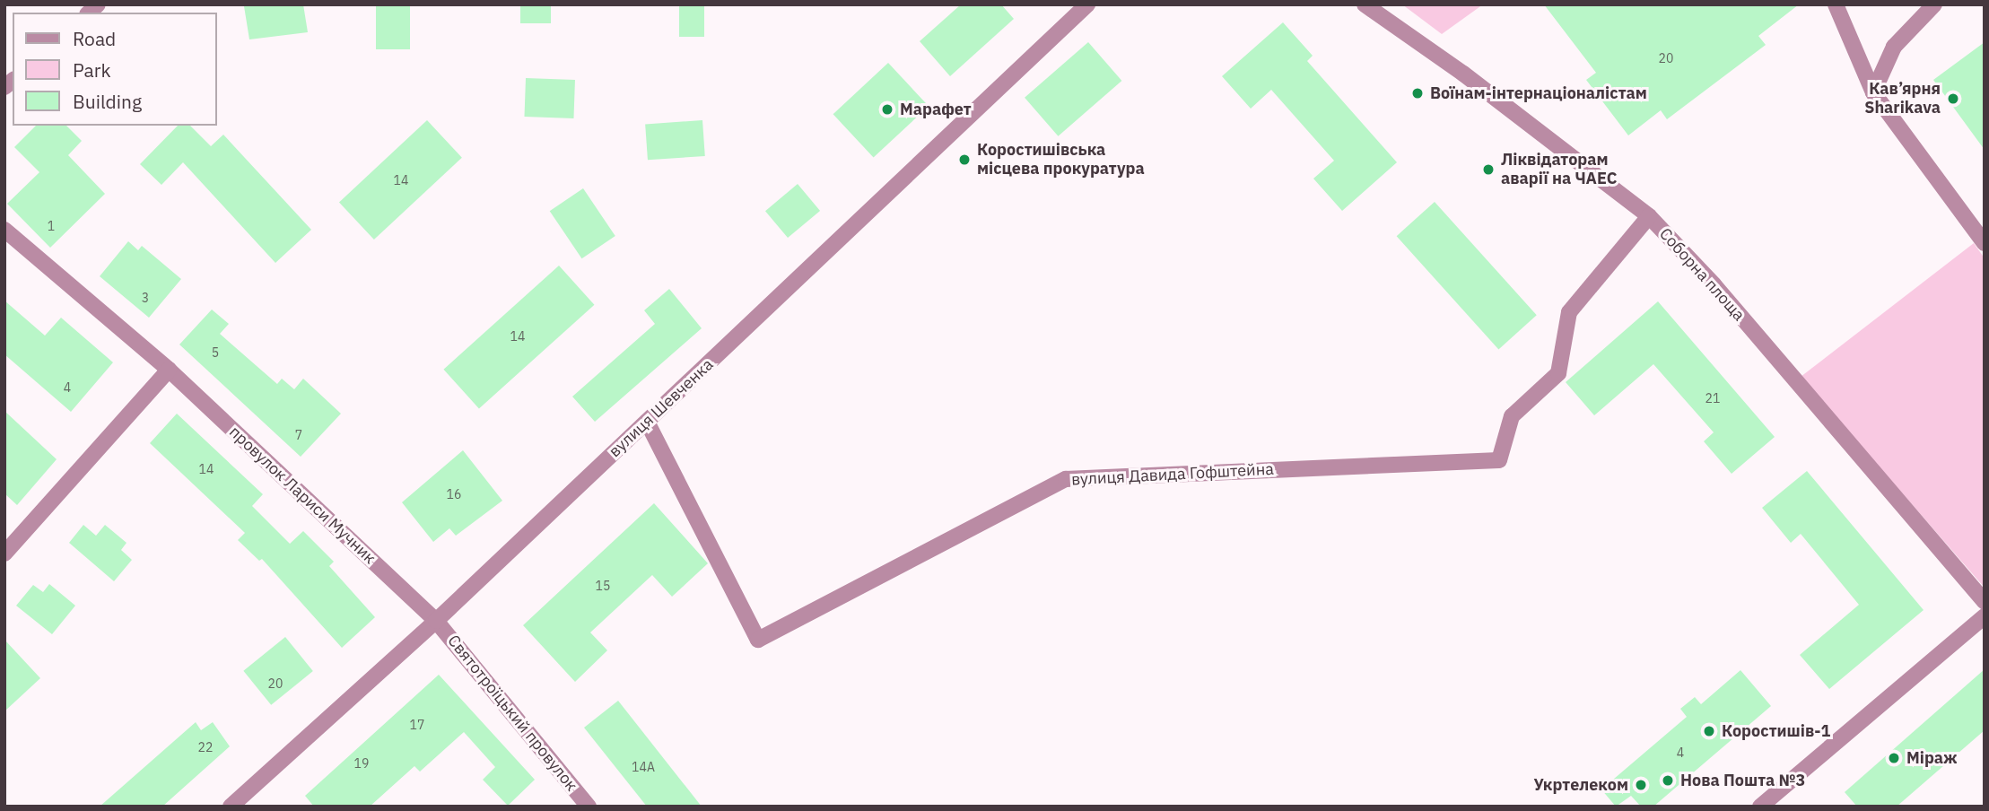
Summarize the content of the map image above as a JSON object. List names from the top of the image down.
{
  "streets": {
    "street": [
      "Соборна площа",
      "вулиця Шевченка",
      "вулиця Давида Гофштейна",
      "провулок Лариси Мучник",
      "Святотроїцький провулок"
    ]
  },
  "crossings": [
    ["Соборна площа", "вулиця Давида Гофштейна"],
    ["вулиця Шевченка", "вулиця Давида Гофштейна"],
    ["вулиця Шевченка", "провулок Лариси Мучник"],
    ["вулиця Шевченка", "Святотроїцький провулок"],
    ["провулок Лариси Мучник", "Святотроїцький провулок"]
  ],
  "places": [
    "Воїнам-інтернаціоналістам",
    "Кав’ярня Sharikava",
    "Марафет",
    "Коростишівська місцева прокуратура",
    "Ліквідаторам аварії на ЧАЕС",
    "Коростишів-1",
    "Міраж",
    "Нова Пошта №3",
    "Укртелеком"
  ],
  "house_numbers": [
    "20",
    "14",
    "1",
    "3",
    "14",
    "5",
    "4",
    "21",
    "7",
    "14",
    "16",
    "15",
    "20",
    "17",
    "22",
    "4",
    "19",
    "14А"
  ],
  "legend": ["Road", "Park", "Building"]
}
